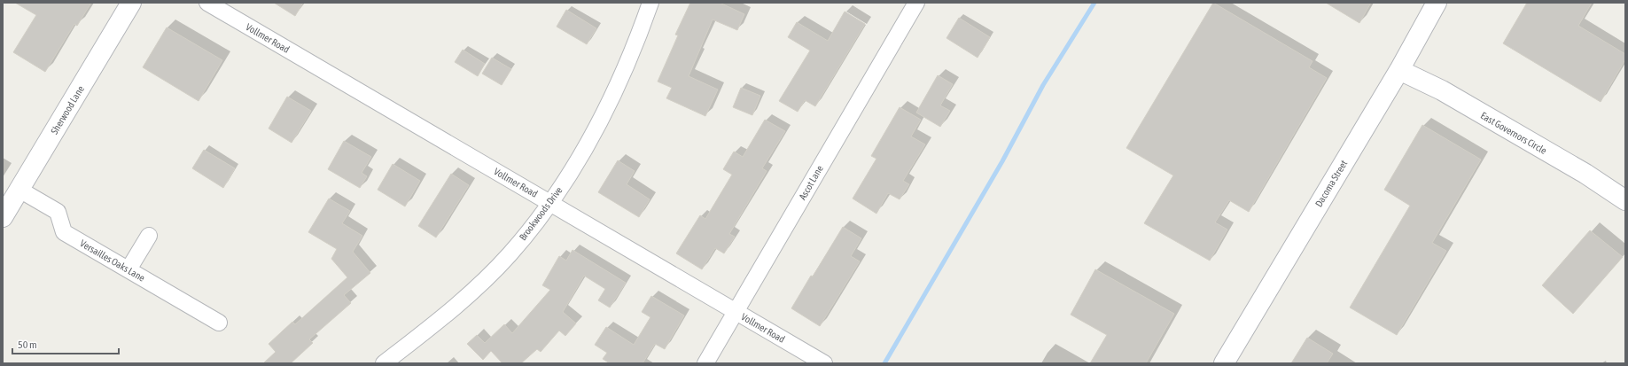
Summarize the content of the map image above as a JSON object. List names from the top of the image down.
{
  "streets": {
    "street": [
      "Vollmer Road",
      "Sherwood Lane",
      "East Governors Circle",
      "Ascot Lane",
      "Dacoma Street",
      "Brookwoods Drive",
      "Versailles Oaks Lane"
    ]
  },
  "crossings": [
    ["Vollmer Road", "Ascot Lane"],
    ["Vollmer Road", "Brookwoods Drive"],
    ["Sherwood Lane", "Versailles Oaks Lane"],
    ["East Governors Circle", "Dacoma Street"]
  ],
  "scale_bar": "50 m"
}
